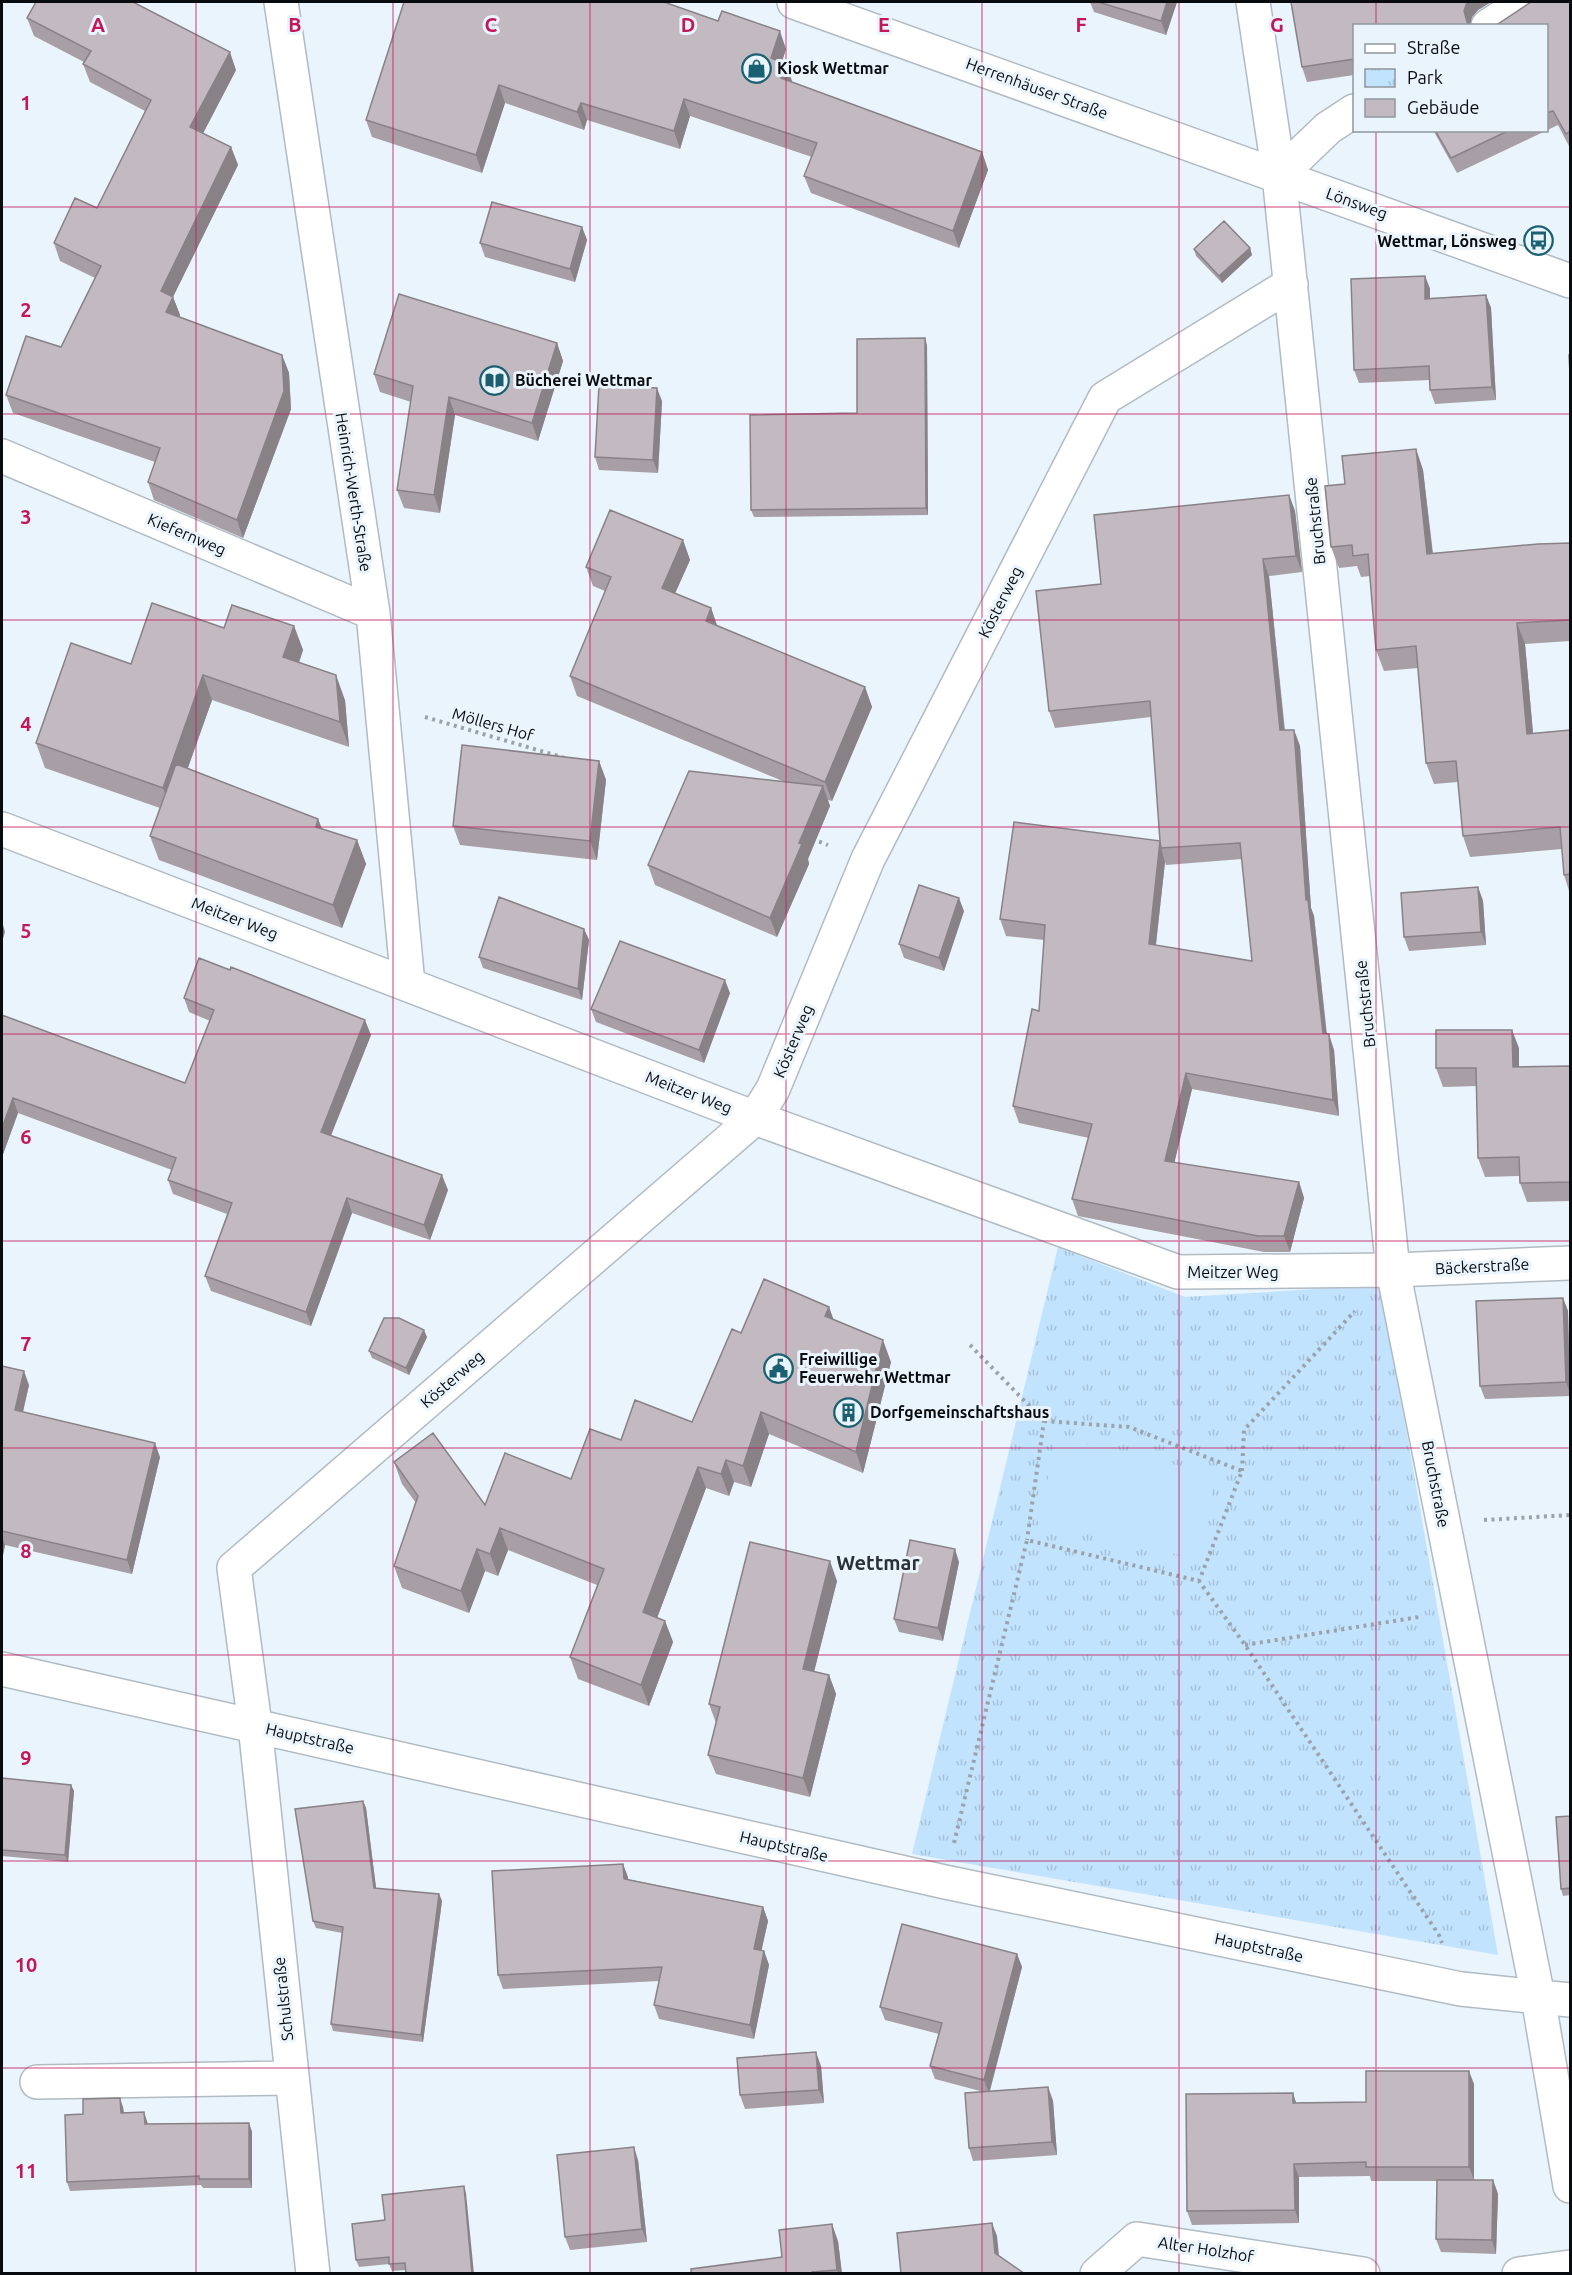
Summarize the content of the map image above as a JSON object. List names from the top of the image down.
{
  "streets": {
    "street": [
      "Herrenhäuser Straße",
      "Lönsweg",
      "Heinrich-Werth-Straße",
      "Bruchstraße",
      "Kiefernweg",
      "Kösterweg",
      "Meitzer Weg",
      "Bäckerstraße",
      "Hauptstraße",
      "Schulstraße",
      "Alter Holzhof"
    ],
    "path": ["Möllers Hof"]
  },
  "crossings": [
    ["Herrenhäuser Straße", "Lönsweg"],
    ["Herrenhäuser Straße", "Bruchstraße"],
    ["Lönsweg", "Bruchstraße"],
    ["Heinrich-Werth-Straße", "Kiefernweg"],
    ["Heinrich-Werth-Straße", "Möllers Hof"],
    ["Heinrich-Werth-Straße", "Meitzer Weg"],
    ["Bruchstraße", "Kösterweg"],
    ["Bruchstraße", "Meitzer Weg"],
    ["Bruchstraße", "Bäckerstraße"],
    ["Bruchstraße", "Hauptstraße"],
    ["Kösterweg", "Meitzer Weg"],
    ["Kösterweg", "Hauptstraße"],
    ["Kösterweg", "Schulstraße"],
    ["Meitzer Weg", "Bäckerstraße"],
    ["Hauptstraße", "Schulstraße"]
  ],
  "districts": ["Wettmar"],
  "places": {
    "shop": ["Kiosk Wettmar"],
    "bus stop": ["Wettmar, Lönsweg"],
    "library": ["Bücherei Wettmar"],
    "public building": ["Freiwillige Feuerwehr Wettmar"],
    "building": ["Dorfgemeinschaftshaus"]
  },
  "legend": ["Straße", "Park", "Gebäude"],
  "grid": {
    "columns": [
      "A",
      "B",
      "C",
      "D",
      "E",
      "F",
      "G"
    ],
    "rows": [
      "1",
      "2",
      "3",
      "4",
      "5",
      "6",
      "7",
      "8",
      "9",
      "10",
      "11"
    ]
  }
}
